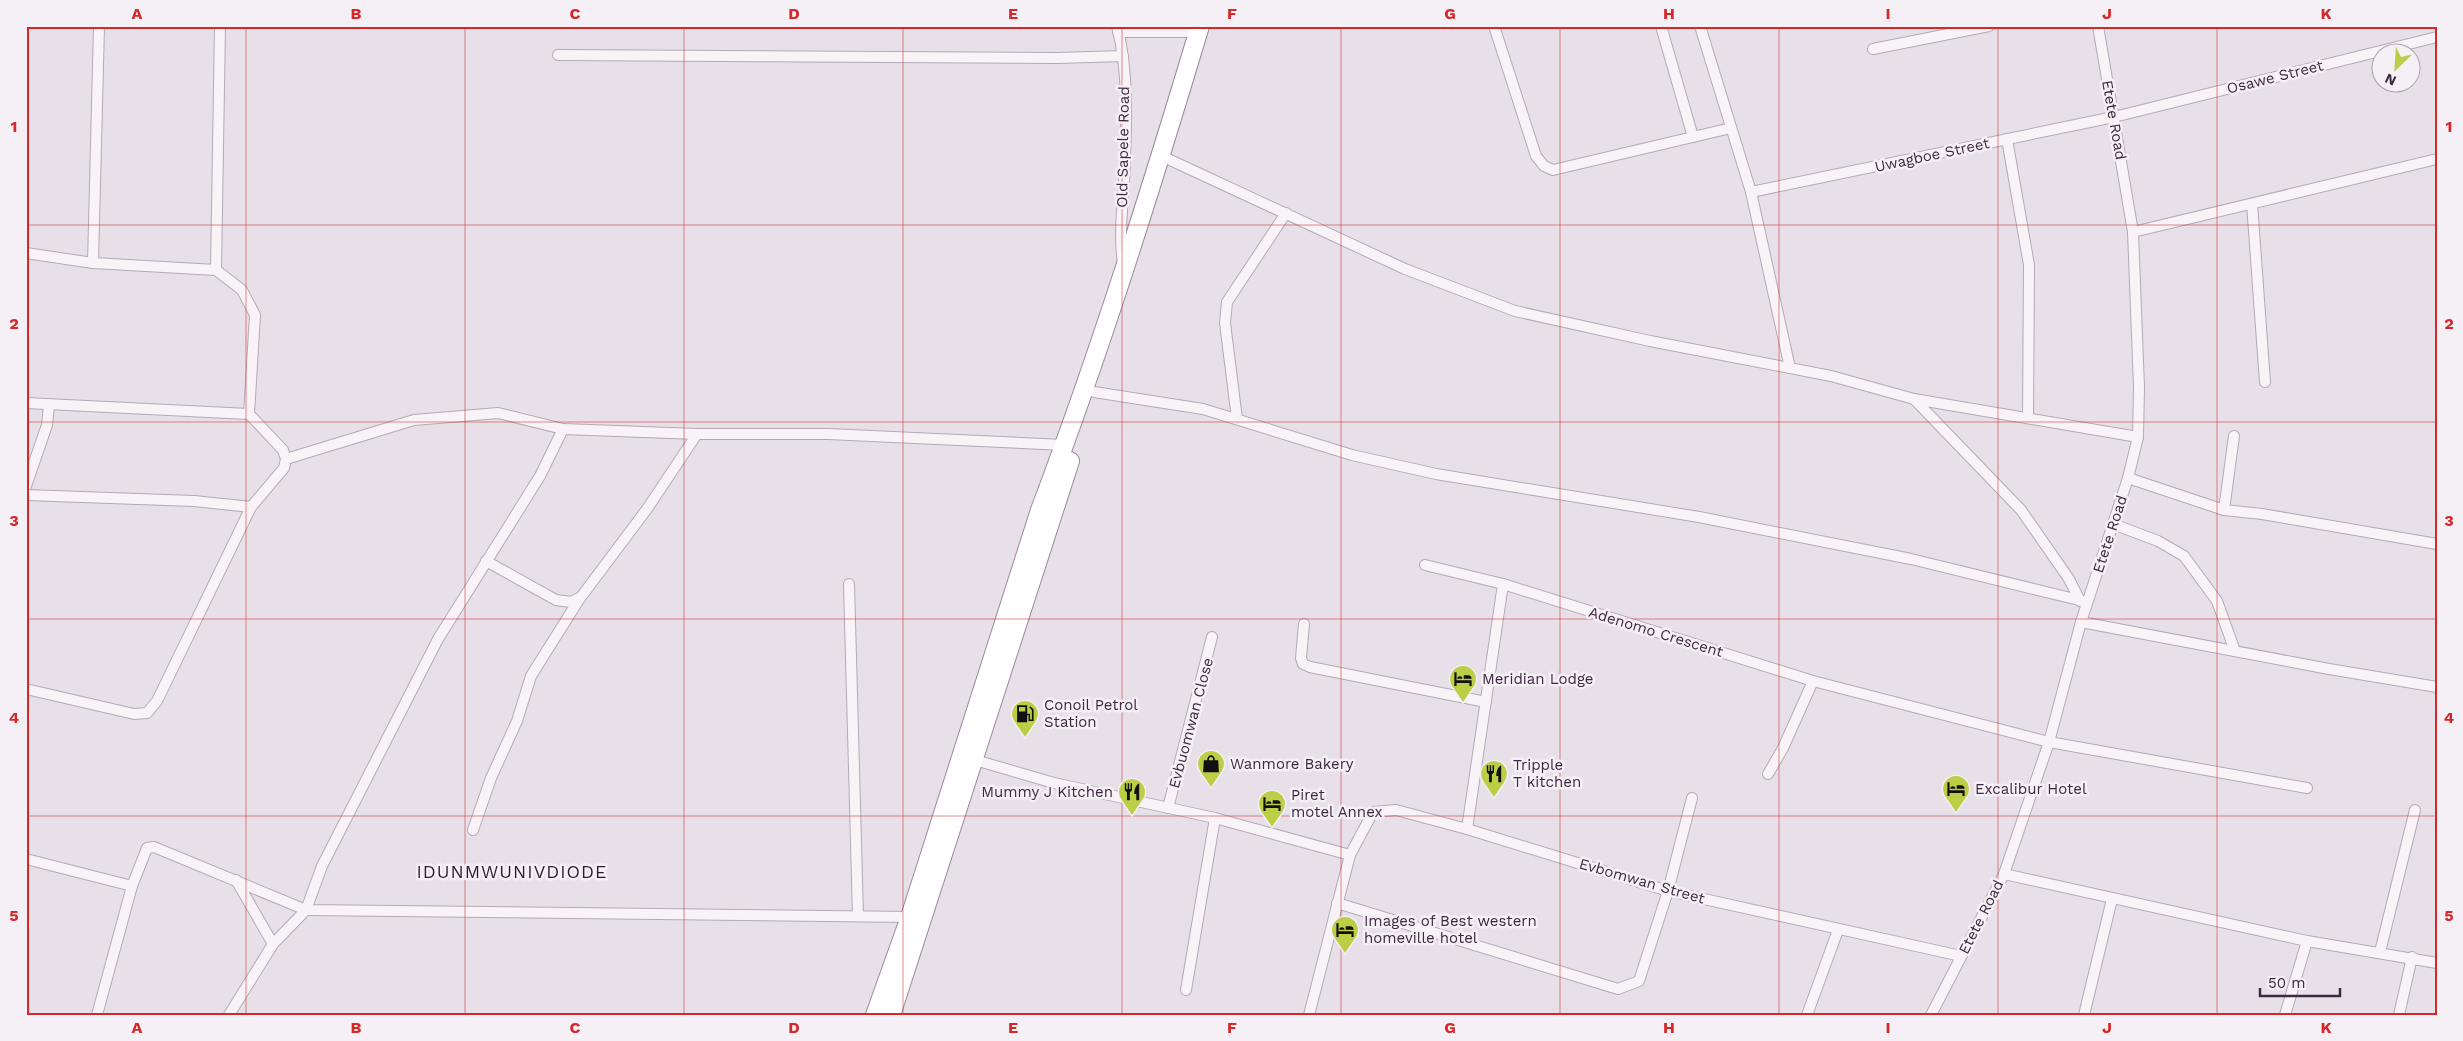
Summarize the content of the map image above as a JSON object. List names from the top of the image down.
{
  "streets": {
    "street": [
      "Osawe Street",
      "Etete Road",
      "Old Sapele Road",
      "Uwagboe Street",
      "Adenomo Crescent",
      "Evbuomwan Close",
      "Evbomwan Street"
    ]
  },
  "crossings": [
    ["Osawe Street", "Etete Road"],
    ["Osawe Street", "Uwagboe Street"],
    ["Etete Road", "Uwagboe Street"],
    ["Etete Road", "Adenomo Crescent"],
    ["Etete Road", "Evbomwan Street"]
  ],
  "districts": ["IDUNMWUNIVDIODE"],
  "places": {
    "hotel": [
      "Meridian Lodge",
      "Excalibur Hotel",
      "Piret motel Annex",
      "Images of Best western homeville hotel"
    ],
    "fuel station": ["Conoil Petrol Station"],
    "shop": ["Wanmore Bakery"],
    "restaurant": ["Tripple T kitchen", "Mummy J Kitchen"]
  },
  "scale_bar": "50 m",
  "north": "bottom left",
  "grid": {
    "columns": [
      "A",
      "B",
      "C",
      "D",
      "E",
      "F",
      "G",
      "H",
      "I",
      "J",
      "K"
    ],
    "rows": [
      "1",
      "2",
      "3",
      "4",
      "5"
    ]
  }
}
